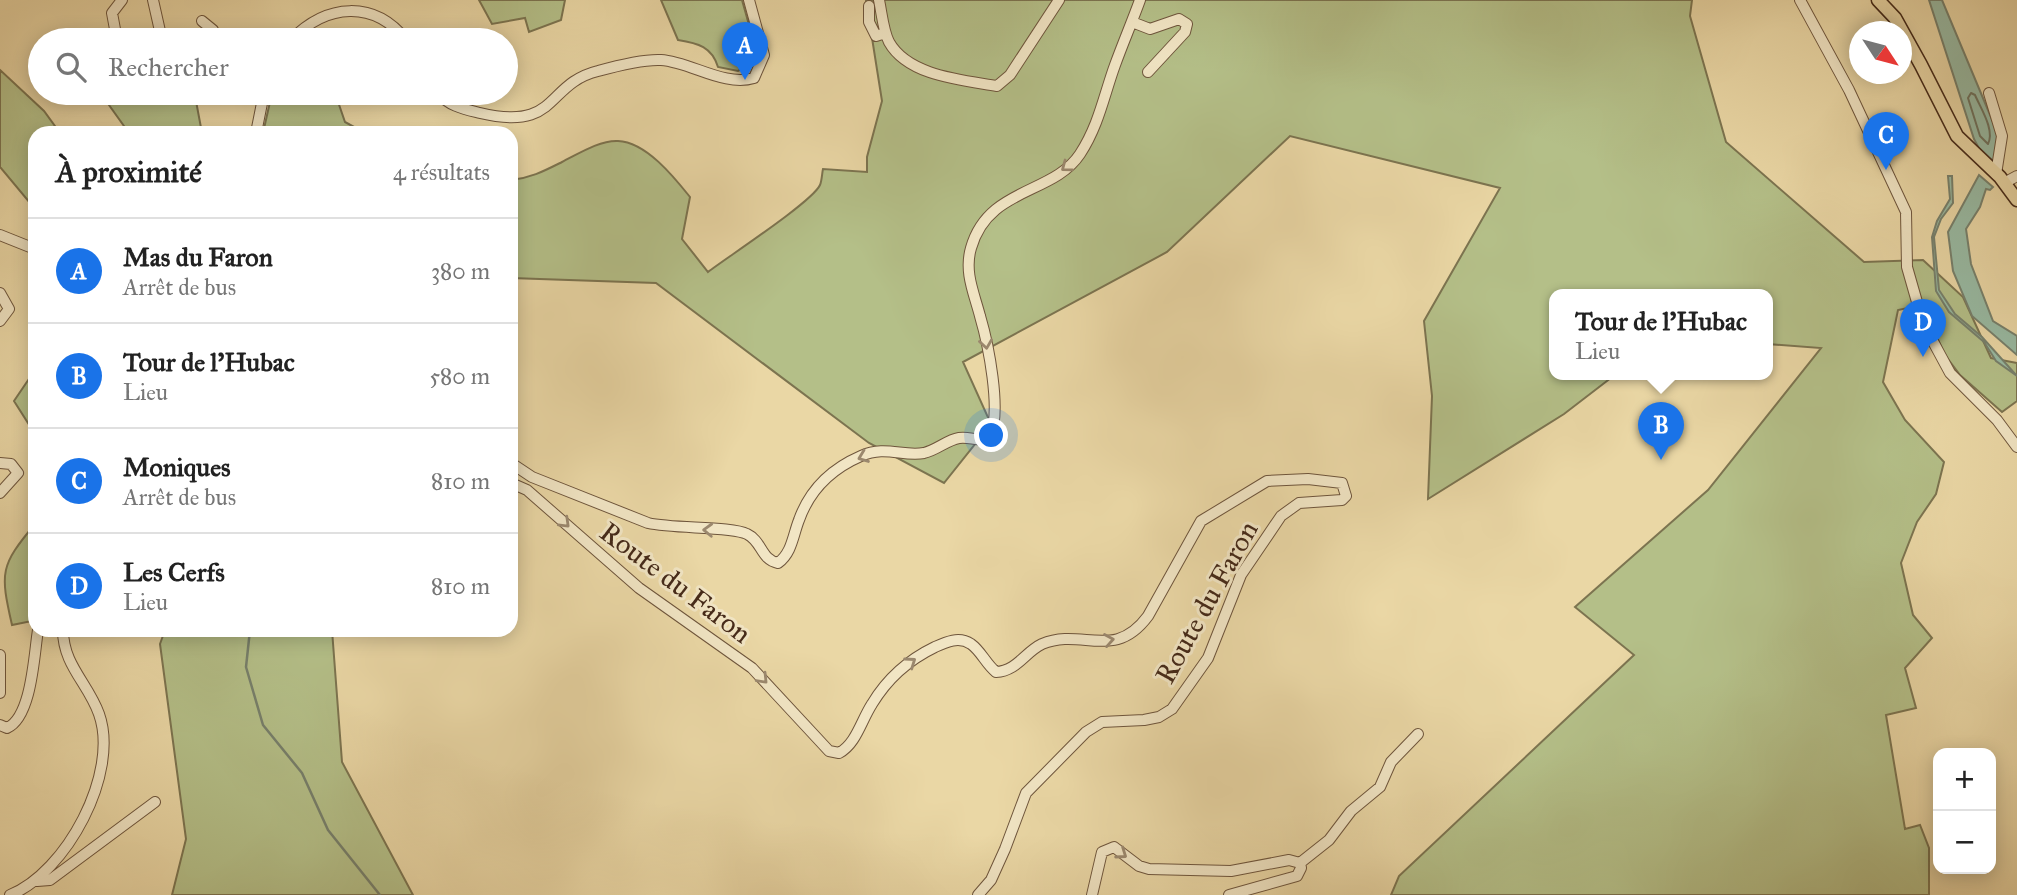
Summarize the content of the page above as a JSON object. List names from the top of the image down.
{
  "streets": {
    "street": ["Route du Faron"]
  },
  "north": "bottom right",
  "page": {
    "pins": [
      "A",
      "C",
      "D",
      "B"
    ],
    "search": "Rechercher",
    "heading": ["À proximité", "4 résultats"],
    "list": [
      {
        "mark": "A",
        "name": "Mas du Faron",
        "note": "Arrêt de bus",
        "value": "380 m"
      },
      {
        "mark": "B",
        "name": "Tour de l’Hubac",
        "note": "Lieu",
        "value": "580 m"
      },
      {
        "mark": "C",
        "name": "Moniques",
        "note": "Arrêt de bus",
        "value": "810 m"
      },
      {
        "mark": "D",
        "name": "Les Cerfs",
        "note": "Lieu",
        "value": "810 m"
      }
    ],
    "popup": ["Tour de l’Hubac", "Lieu"],
    "map_buttons": ["+", "−"]
  }
}
